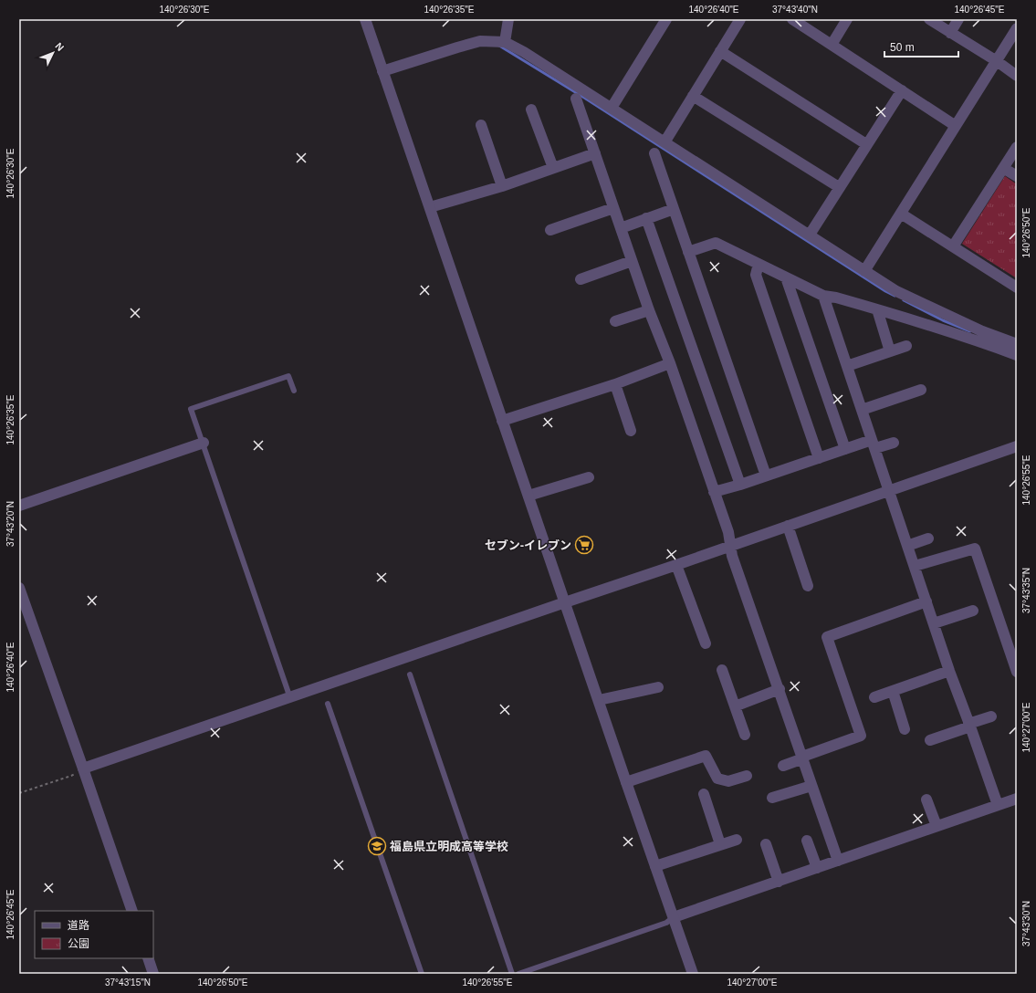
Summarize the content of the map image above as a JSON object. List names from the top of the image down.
{
  "places": {
    "supermarket": ["セブン-イレブン"],
    "school or university": ["福島県立明成高等学校"]
  },
  "legend": ["道路", "公園"],
  "scale_bar": "50 m",
  "north": "top right",
  "coordinates": [
    "140°26'30\"E",
    "140°26'35\"E",
    "140°26'40\"E",
    "37°43'40\"N",
    "140°26'45\"E",
    "140°26'50\"E",
    "140°26'55\"E",
    "37°43'20\"N",
    "37°43'35\"N",
    "140°27'00\"E",
    "37°43'30\"N",
    "37°43'15\"N"
  ]
}
